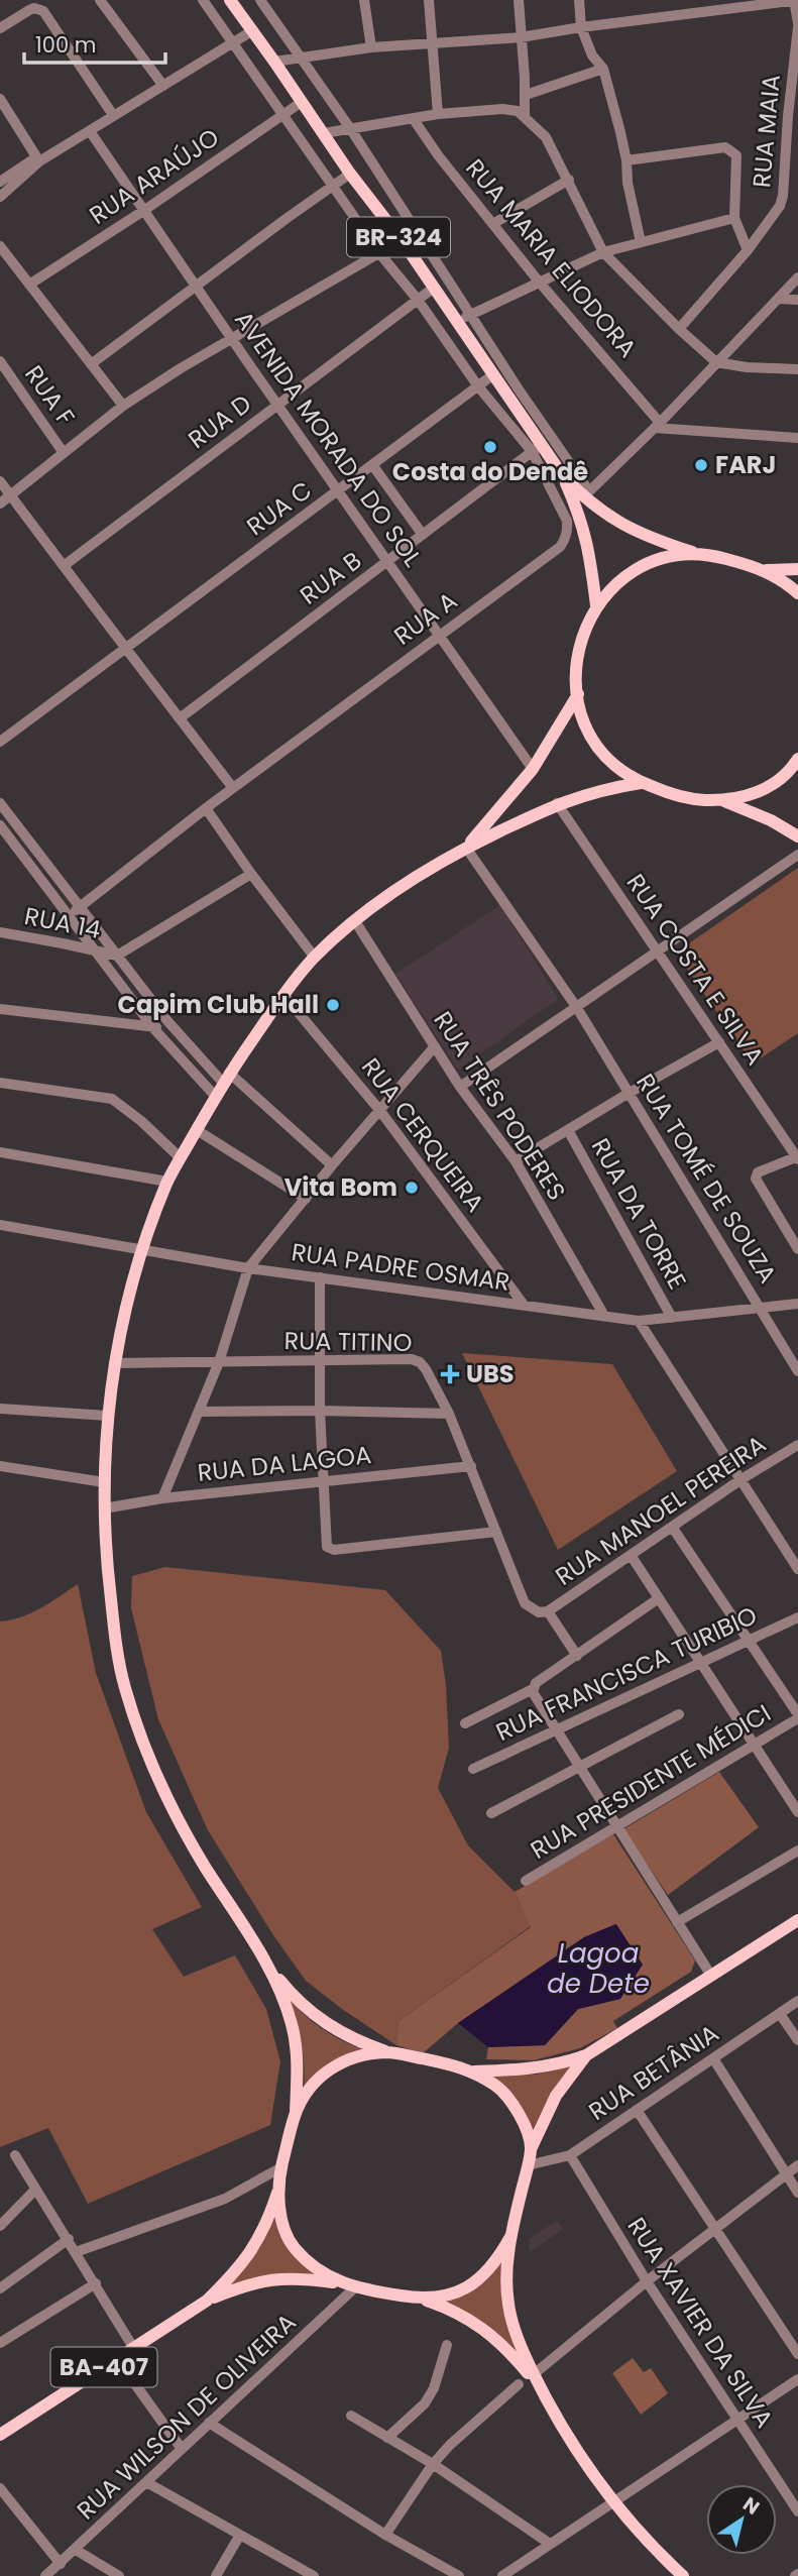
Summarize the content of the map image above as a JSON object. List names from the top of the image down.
{
  "streets": {
    "main road": ["BR-324", "BA-407"],
    "street": [
      "RUA MAIA",
      "RUA ARAÚJO",
      "RUA MARIA ELIODORA",
      "RUA F",
      "RUA D",
      "AVENIDA MORADA DO SOL",
      "RUA C",
      "RUA B",
      "RUA A",
      "RUA 14",
      "RUA COSTA E SILVA",
      "RUA TRÊS PODERES",
      "RUA CERQUEIRA",
      "RUA TOMÉ DE SOUZA",
      "RUA DA TORRE",
      "RUA PADRE OSMAR",
      "RUA TITINO",
      "RUA DA LAGOA",
      "RUA MANOEL PEREIRA",
      "RUA FRANCISCA TURIBIO",
      "RUA PRESIDENTE MÉDICI",
      "RUA BETÂNIA",
      "RUA XAVIER DA SILVA",
      "RUA WILSON DE OLIVEIRA"
    ]
  },
  "crossings": [
    ["RUA ARAÚJO", "BR-324"],
    ["RUA ARAÚJO", "AVENIDA MORADA DO SOL"],
    ["RUA ARAÚJO", "RUA A"],
    ["BR-324", "RUA D"],
    ["BR-324", "RUA C"],
    ["BR-324", "RUA B"],
    ["BR-324", "RUA A"],
    ["RUA D", "AVENIDA MORADA DO SOL"],
    ["RUA D", "RUA A"],
    ["AVENIDA MORADA DO SOL", "RUA C"],
    ["AVENIDA MORADA DO SOL", "RUA B"],
    ["AVENIDA MORADA DO SOL", "RUA A"],
    ["RUA C", "RUA A"],
    ["RUA B", "RUA A"],
    ["RUA TRÊS PODERES", "RUA PADRE OSMAR"],
    ["RUA CERQUEIRA", "RUA PADRE OSMAR"],
    ["RUA TOMÉ DE SOUZA", "RUA PADRE OSMAR"],
    ["RUA DA TORRE", "RUA PADRE OSMAR"],
    ["RUA TITINO", "RUA DA LAGOA"],
    ["RUA TITINO", "RUA MANOEL PEREIRA"],
    ["RUA BETÂNIA", "RUA XAVIER DA SILVA"],
    ["RUA BETÂNIA", "BA-407"],
    ["RUA BETÂNIA", "RUA WILSON DE OLIVEIRA"],
    ["BA-407", "RUA WILSON DE OLIVEIRA"]
  ],
  "water": ["Lagoa de Dete"],
  "places": {
    "other": [
      "Costa do Dendê",
      "FARJ",
      "Capim Club Hall",
      "Vita Bom"
    ],
    "health": ["UBS"]
  },
  "scale_bar": "100 m",
  "north": "top right"
}
